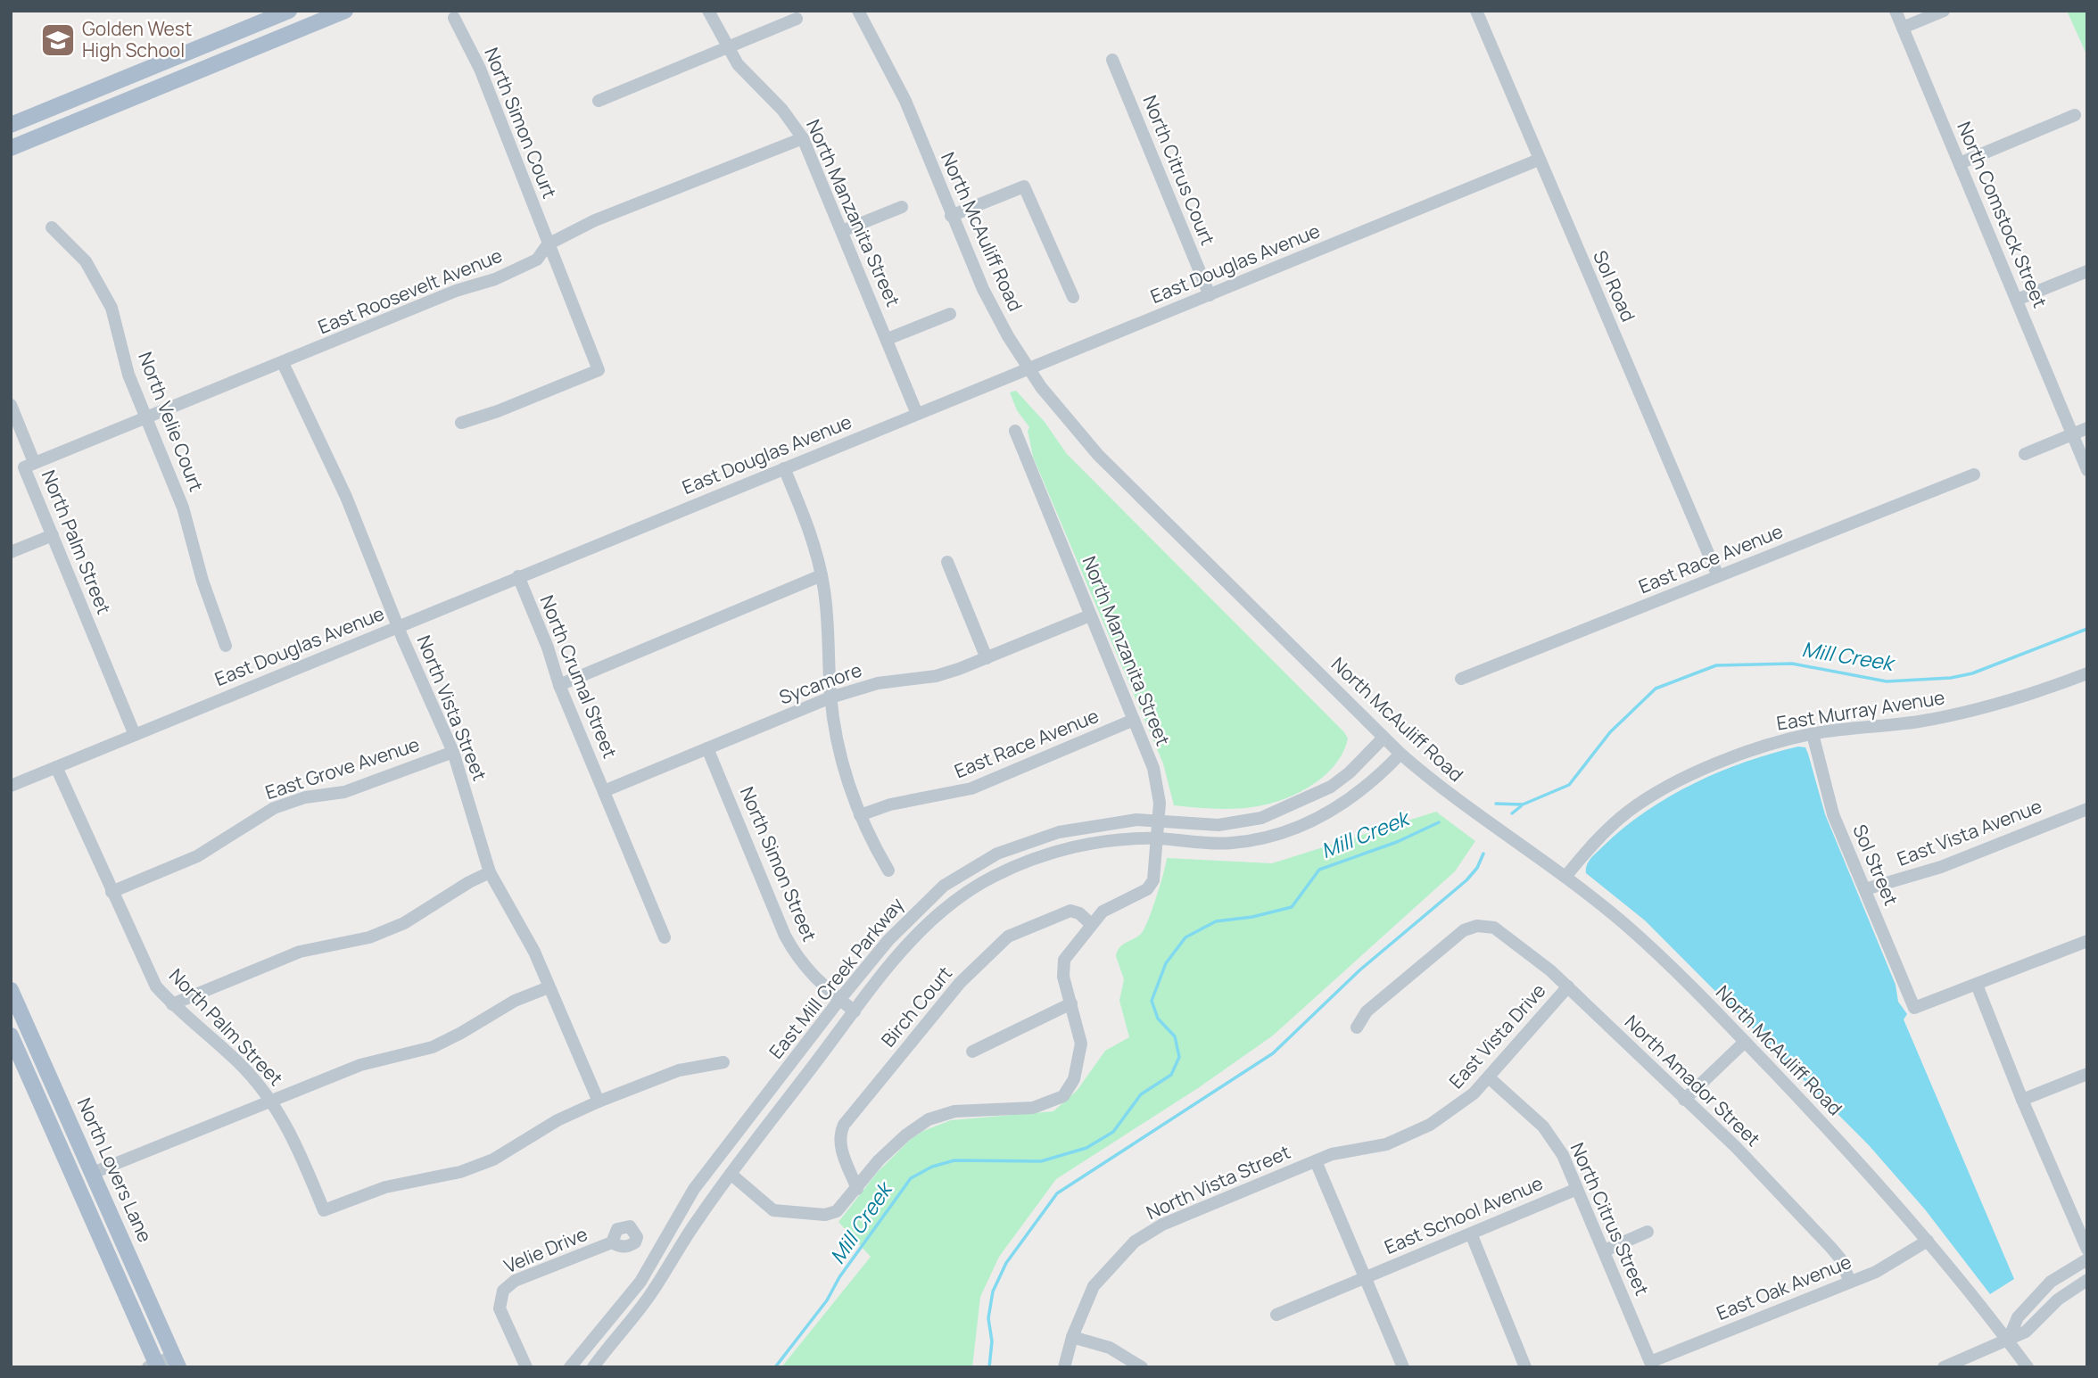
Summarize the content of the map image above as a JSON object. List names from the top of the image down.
{
  "streets": {
    "main road": ["North Lovers Lane"],
    "street": [
      "North Simon Court",
      "North Citrus Court",
      "North Manzanita Street",
      "North Comstock Street",
      "North McAuliff Road",
      "East Douglas Avenue",
      "Sol Road",
      "East Roosevelt Avenue",
      "North Velie Court",
      "North Palm Street",
      "East Race Avenue",
      "North Crumal Street",
      "Sycamore",
      "North Vista Street",
      "East Murray Avenue",
      "East Grove Avenue",
      "East Vista Avenue",
      "North Simon Street",
      "Sol Street",
      "East Mill Creek Parkway",
      "Birch Court",
      "East Vista Drive",
      "North Amador Street",
      "East School Avenue",
      "North Citrus Street",
      "Velie Drive",
      "East Oak Avenue"
    ]
  },
  "crossings": [
    ["North Simon Court", "East Roosevelt Avenue"],
    ["North Citrus Court", "East Douglas Avenue"],
    ["North Manzanita Street", "East Douglas Avenue"],
    ["North Manzanita Street", "East Roosevelt Avenue"],
    ["North Manzanita Street", "East Race Avenue"],
    ["North Manzanita Street", "Sycamore"],
    ["North Manzanita Street", "East Mill Creek Parkway"],
    ["North Manzanita Street", "Birch Court"],
    ["North McAuliff Road", "East Douglas Avenue"],
    ["North McAuliff Road", "East Murray Avenue"],
    ["North McAuliff Road", "East Mill Creek Parkway"],
    ["North McAuliff Road", "East Oak Avenue"],
    ["East Douglas Avenue", "Sol Road"],
    ["East Douglas Avenue", "North Palm Street"],
    ["East Douglas Avenue", "North Crumal Street"],
    ["East Douglas Avenue", "North Vista Street"],
    ["Sol Road", "East Race Avenue"],
    ["East Roosevelt Avenue", "North Velie Court"],
    ["East Roosevelt Avenue", "North Palm Street"],
    ["East Roosevelt Avenue", "North Vista Street"],
    ["North Palm Street", "North Vista Street"],
    ["North Palm Street", "East Grove Avenue"],
    ["North Crumal Street", "Sycamore"],
    ["Sycamore", "North Simon Street"],
    ["North Vista Street", "East Grove Avenue"],
    ["North Vista Street", "East Vista Drive"],
    ["East Murray Avenue", "Sol Street"],
    ["East Vista Avenue", "Sol Street"],
    ["North Simon Street", "East Mill Creek Parkway"],
    ["East Vista Drive", "North Amador Street"],
    ["East Vista Drive", "North Citrus Street"],
    ["North Amador Street", "East Oak Avenue"],
    ["East School Avenue", "North Citrus Street"],
    ["North Citrus Street", "East Oak Avenue"]
  ],
  "water": ["Mill Creek"],
  "places": {
    "school or university": ["Golden West High School"]
  }
}
